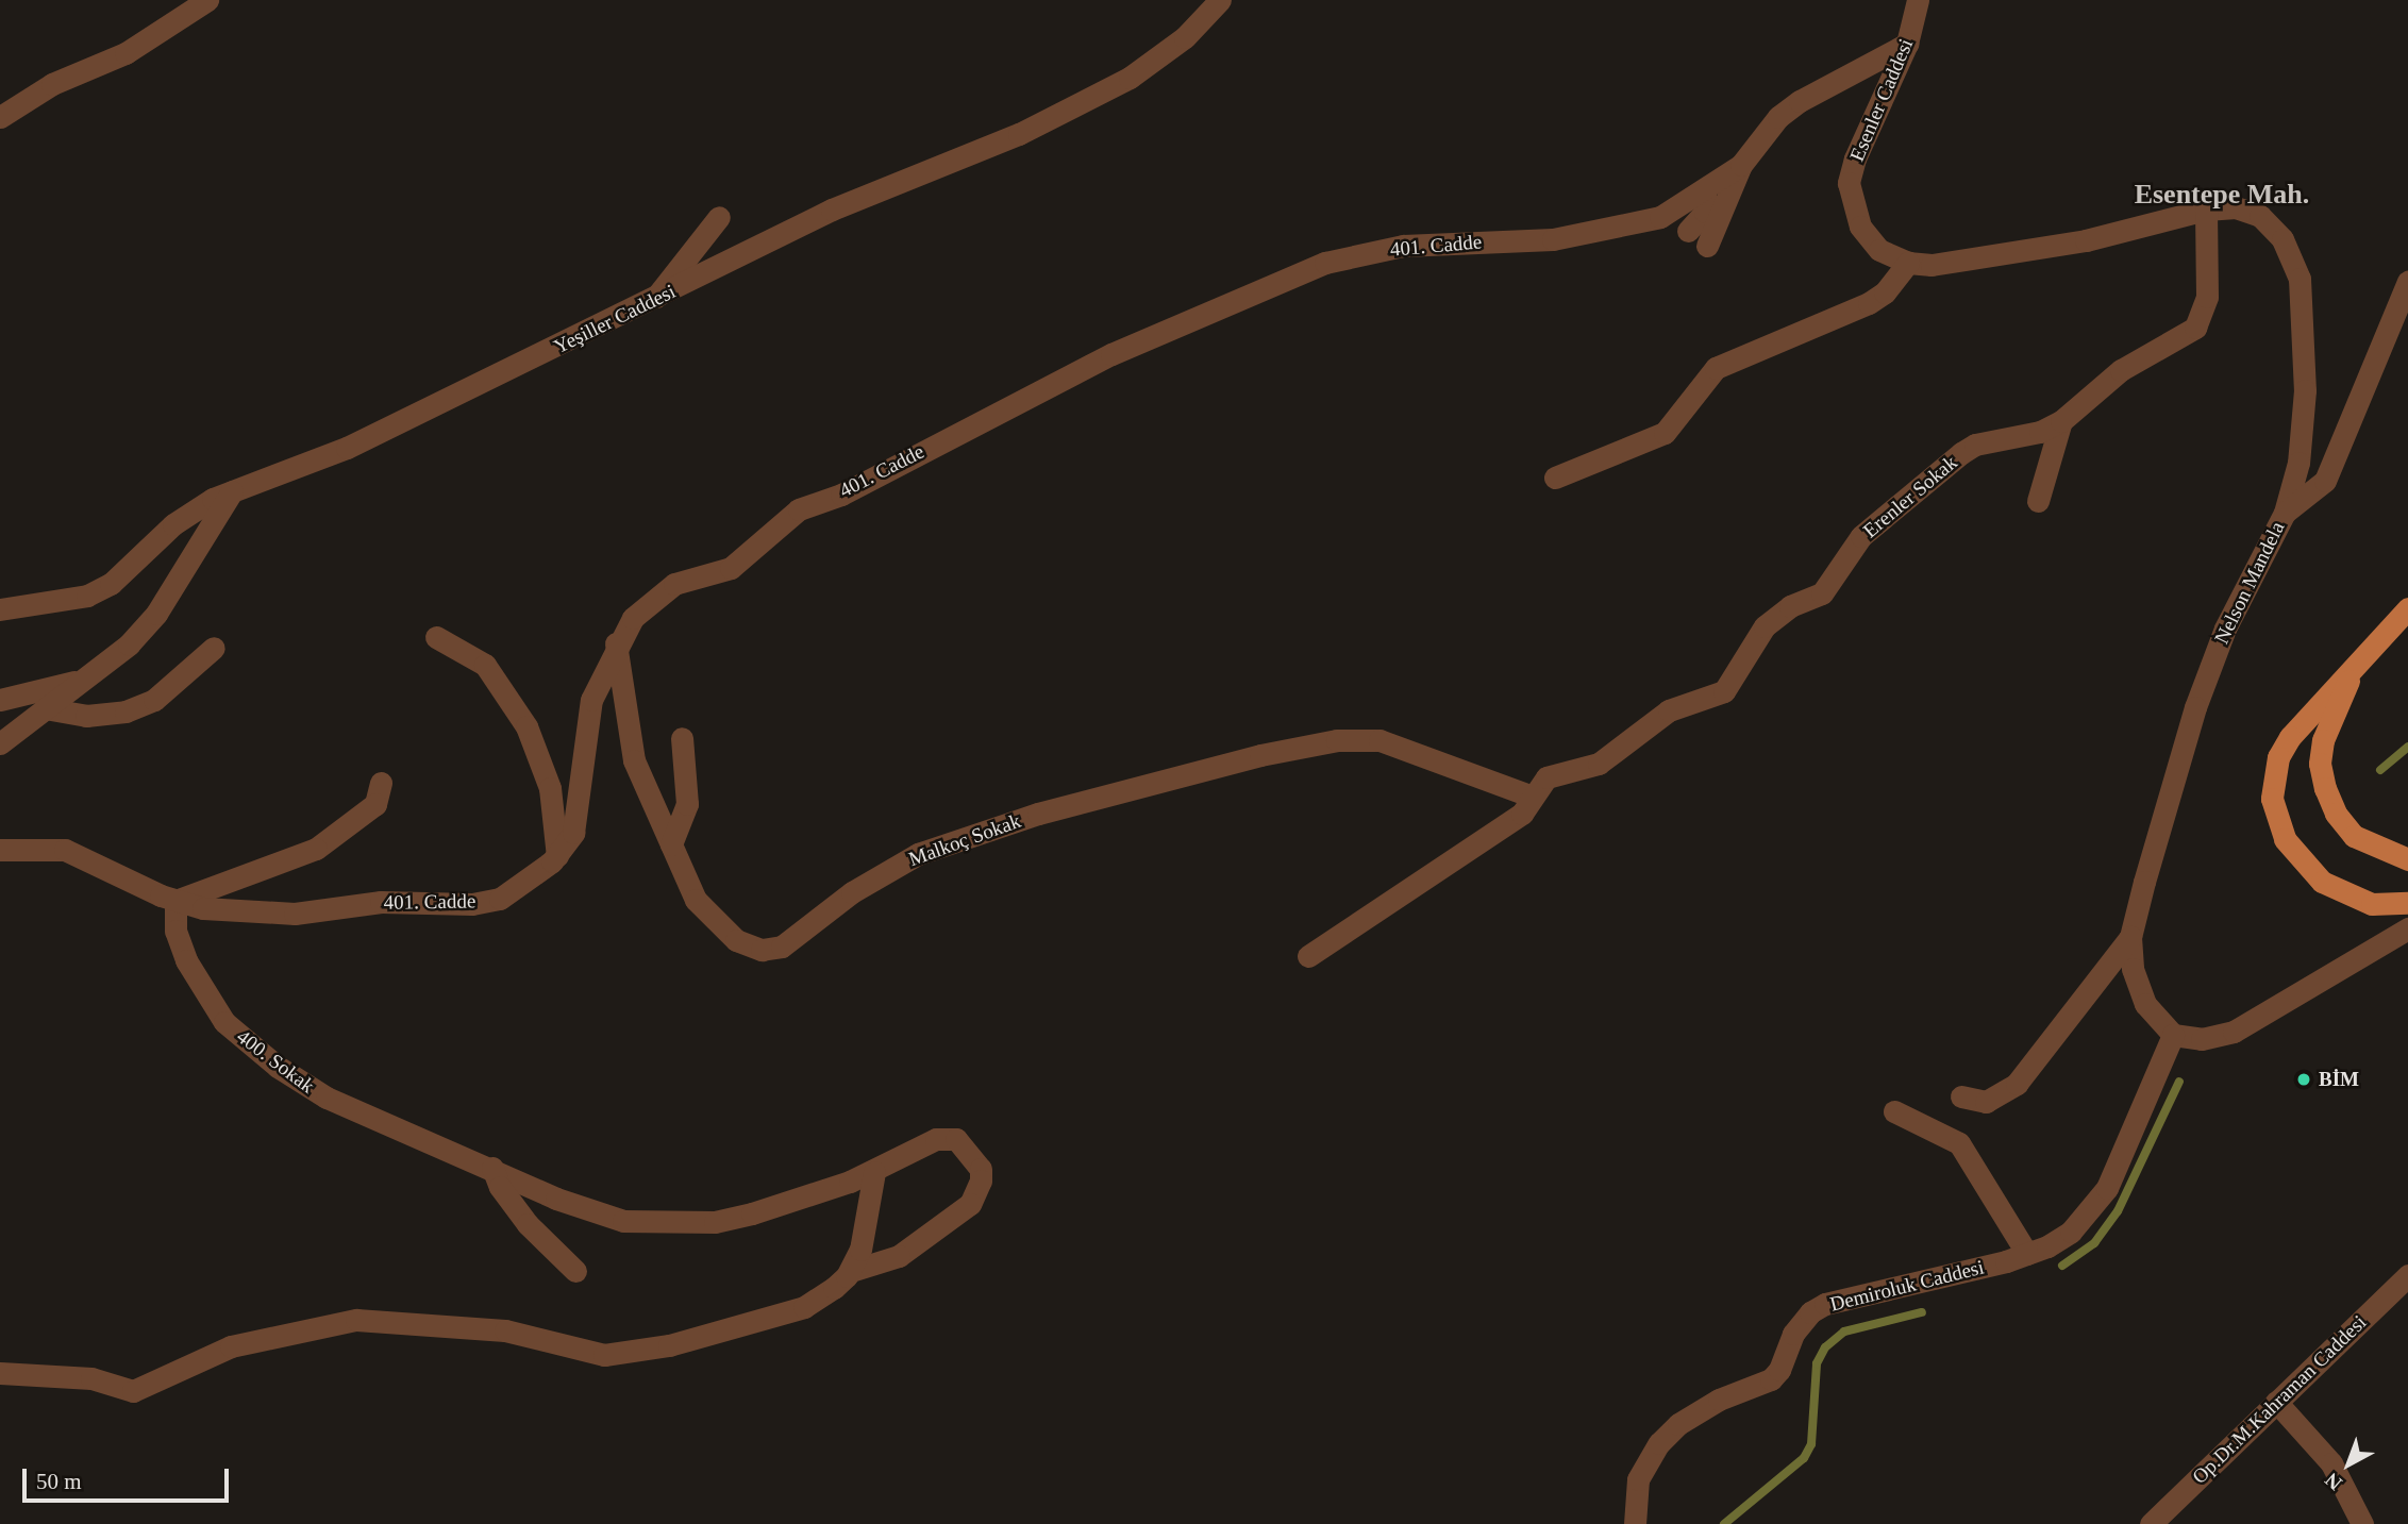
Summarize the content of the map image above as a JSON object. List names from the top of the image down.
{
  "streets": {
    "street": [
      "Esenler Caddesi",
      "401. Cadde",
      "Yeşiller Caddesi",
      "Erenler Sokak",
      "Nelson Mandela",
      "Malkoç Sokak",
      "400. Sokak",
      "Demiroluk Caddesi",
      "Op.Dr.M.Kahraman Caddesi"
    ]
  },
  "crossings": [
    ["Esenler Caddesi", "401. Cadde"],
    ["Esenler Caddesi", "Nelson Mandela"],
    ["401. Cadde", "Malkoç Sokak"],
    ["401. Cadde", "400. Sokak"],
    ["Erenler Sokak", "Nelson Mandela"],
    ["Erenler Sokak", "Malkoç Sokak"],
    ["Nelson Mandela", "Demiroluk Caddesi"]
  ],
  "districts": ["Esentepe Mah."],
  "places": ["BİM"],
  "scale_bar": "50 m",
  "north": "bottom left"
}
